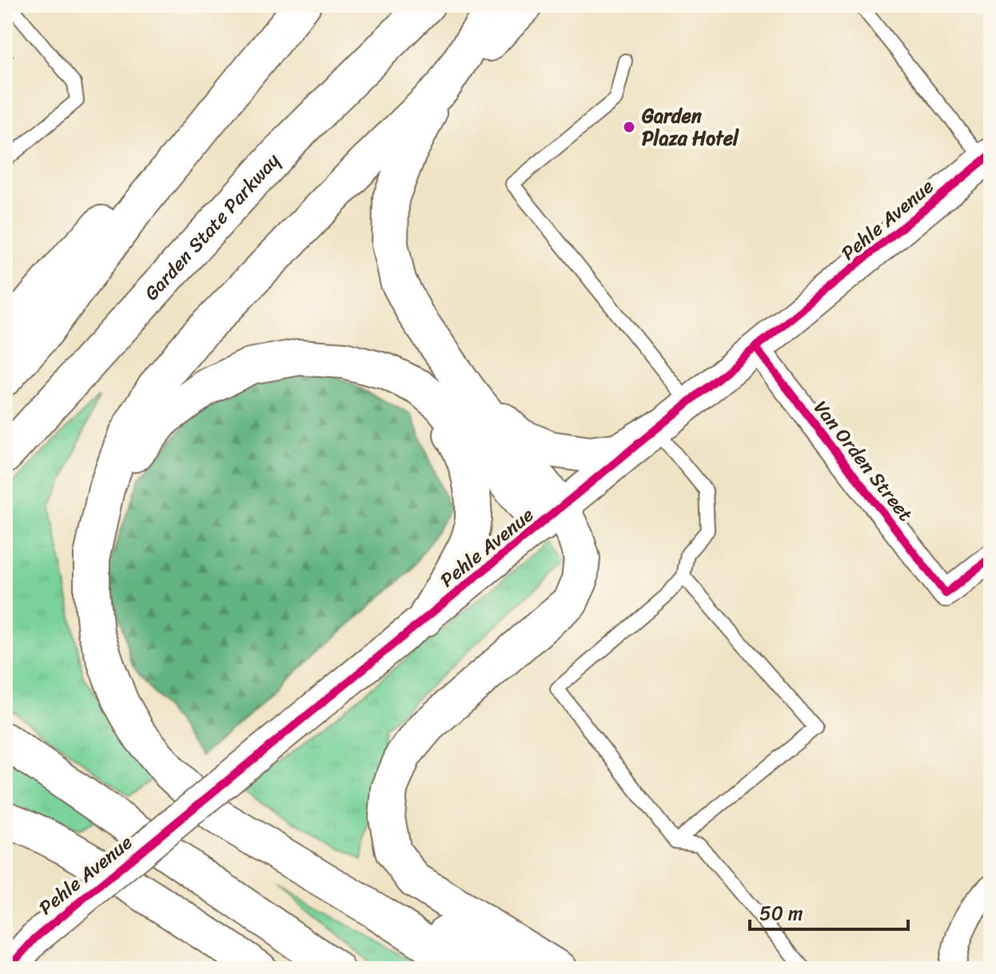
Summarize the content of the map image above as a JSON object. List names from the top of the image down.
{
  "streets": {
    "highway": ["Garden State Parkway"],
    "street": ["Pehle Avenue", "Van Orden Street"]
  },
  "crossings": [
    ["Pehle Avenue", "Van Orden Street"]
  ],
  "places": ["Garden Plaza Hotel"],
  "scale_bar": "50 m"
}
